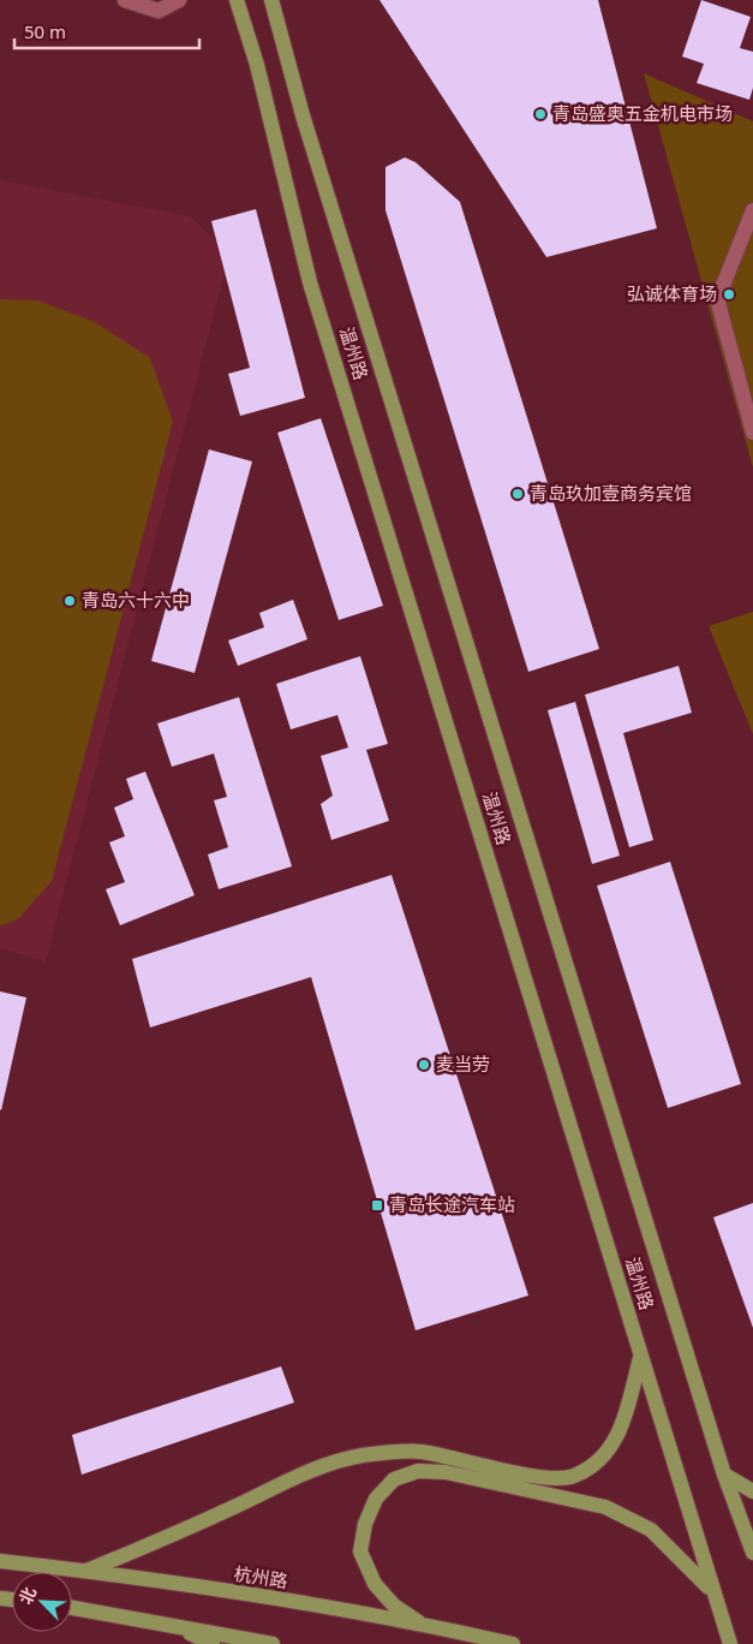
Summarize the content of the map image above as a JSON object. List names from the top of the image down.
{
  "streets": {
    "main road": ["温州路", "杭州路"]
  },
  "places": {
    "other": [
      "青岛盛奥五金机电市场",
      "弘诚体育场",
      "青岛玖加壹商务宾馆",
      "青岛六十六中",
      "麦当劳"
    ],
    "transit": ["青岛长途汽车站"]
  },
  "scale_bar": "50 m",
  "north": "top left"
}
